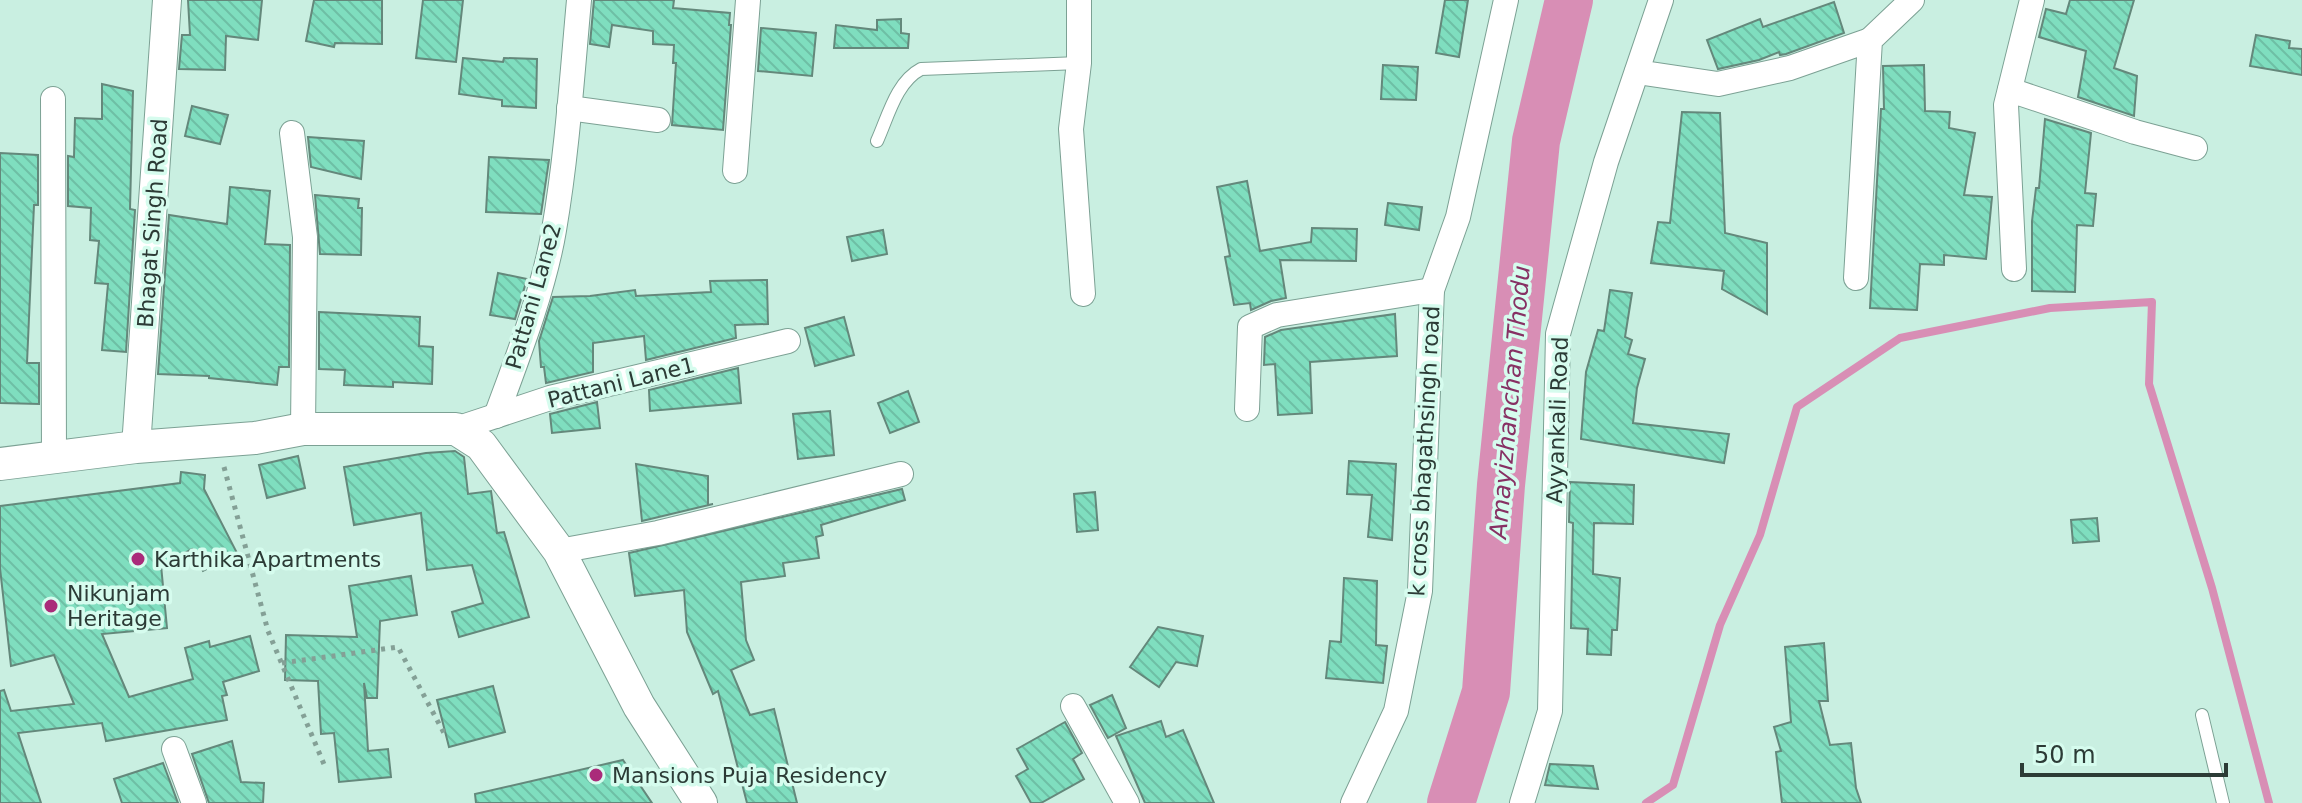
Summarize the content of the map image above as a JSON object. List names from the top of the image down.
{
  "streets": {
    "street": [
      "Bhagat Singh Road",
      "Pattani Lane2",
      "Pattani Lane1",
      "Ayyankali Road",
      "k cross bhagathsingh road"
    ]
  },
  "crossings": [
    ["Pattani Lane2", "Pattani Lane1"]
  ],
  "water": ["Amayizhanchan Thodu"],
  "places": ["Karthika Apartments", "Nikunjam Heritage", "Mansions Puja Residency"],
  "scale_bar": "50 m"
}
